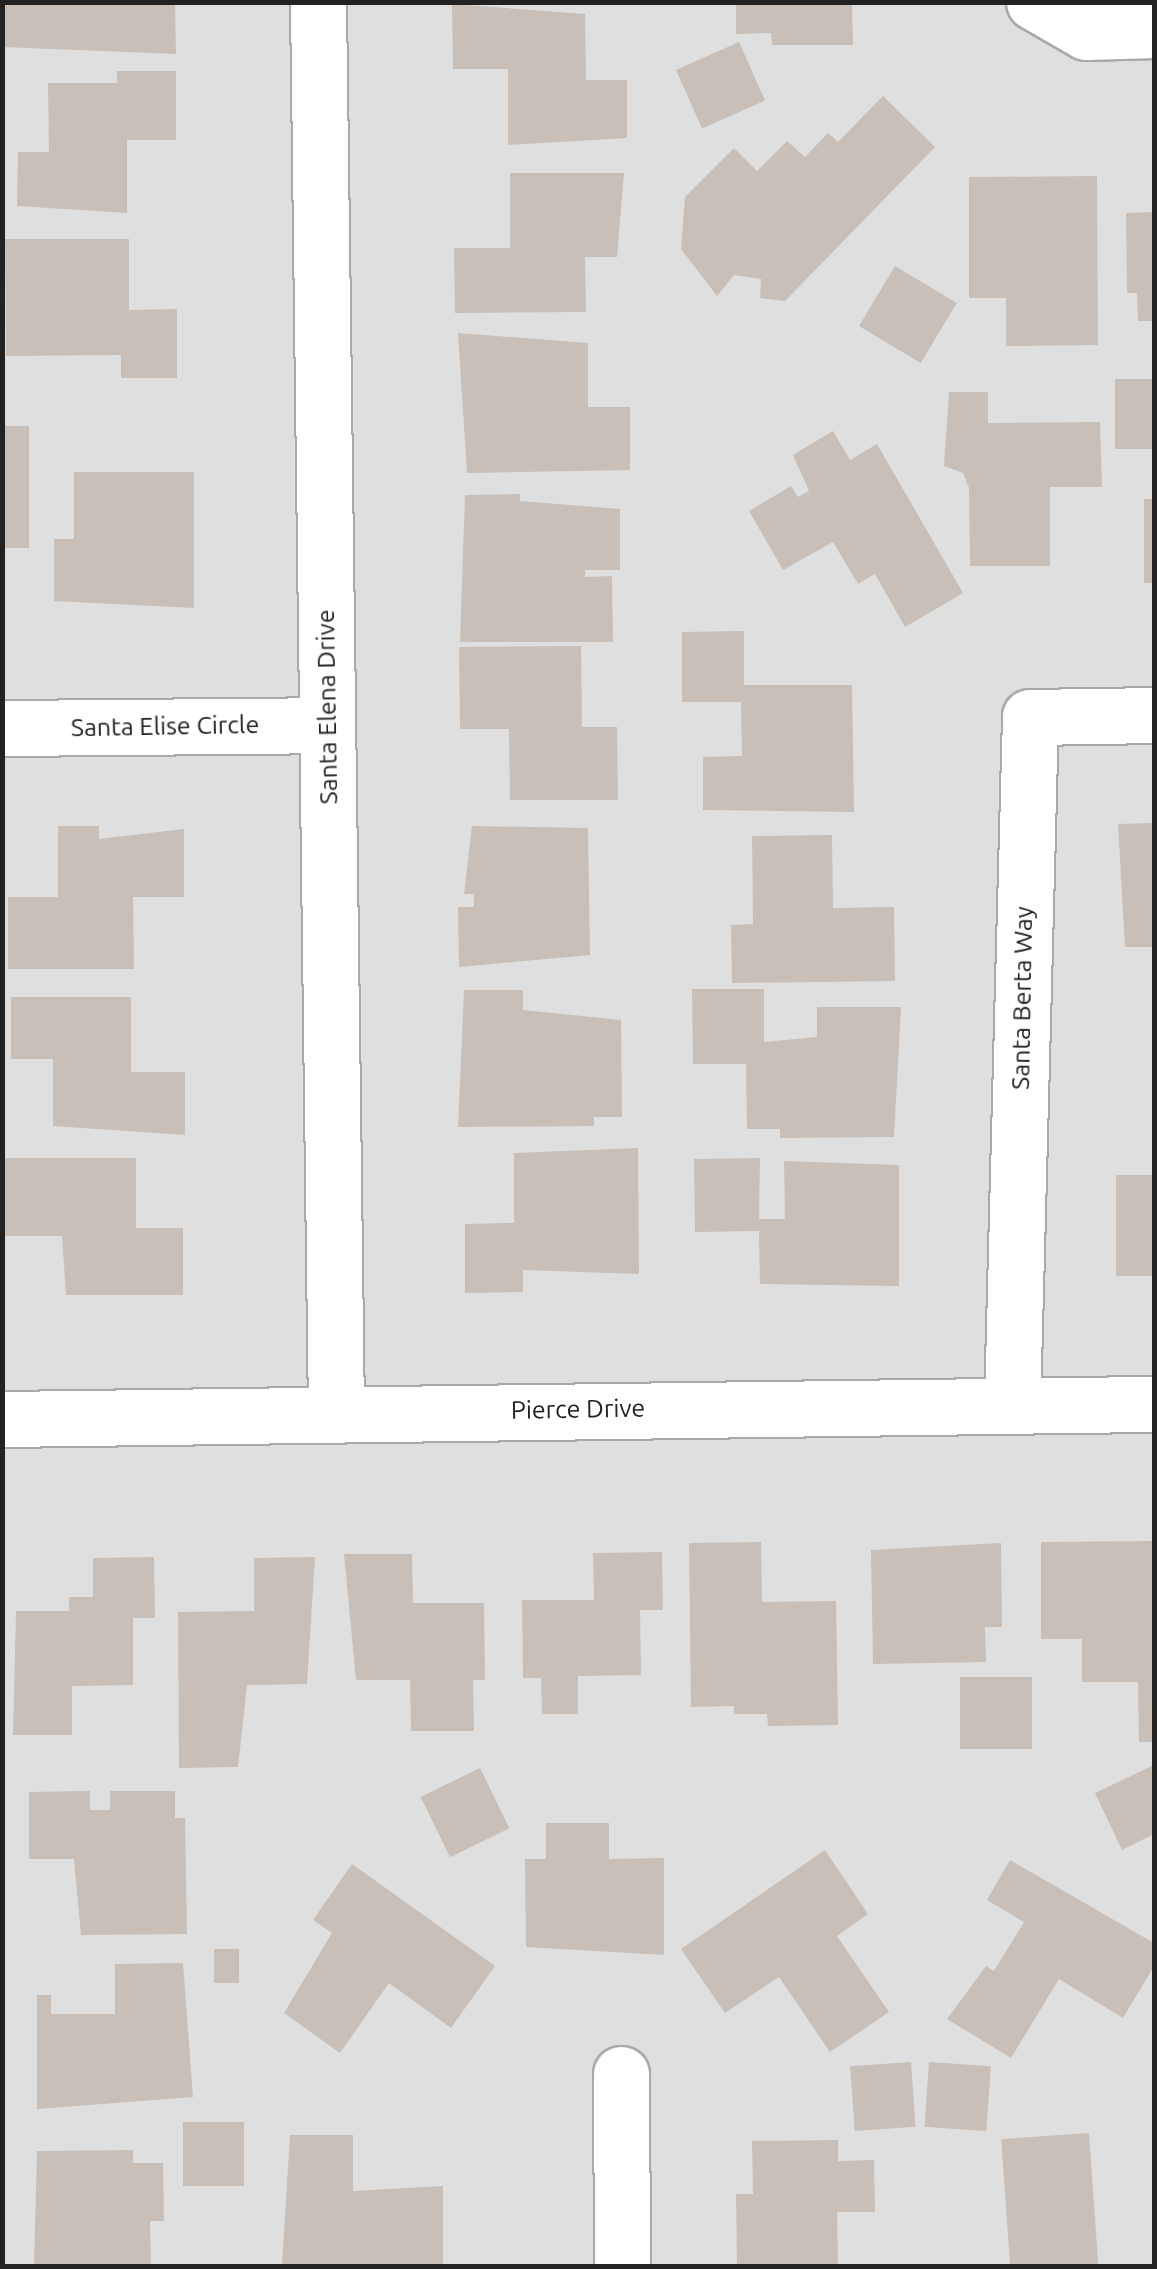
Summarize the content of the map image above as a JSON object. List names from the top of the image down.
{
  "streets": {
    "street": [
      "Santa Elena Drive",
      "Santa Elise Circle",
      "Santa Berta Way",
      "Pierce Drive"
    ]
  },
  "crossings": [
    ["Santa Elena Drive", "Santa Elise Circle"],
    ["Santa Elena Drive", "Pierce Drive"],
    ["Santa Berta Way", "Pierce Drive"]
  ]
}
